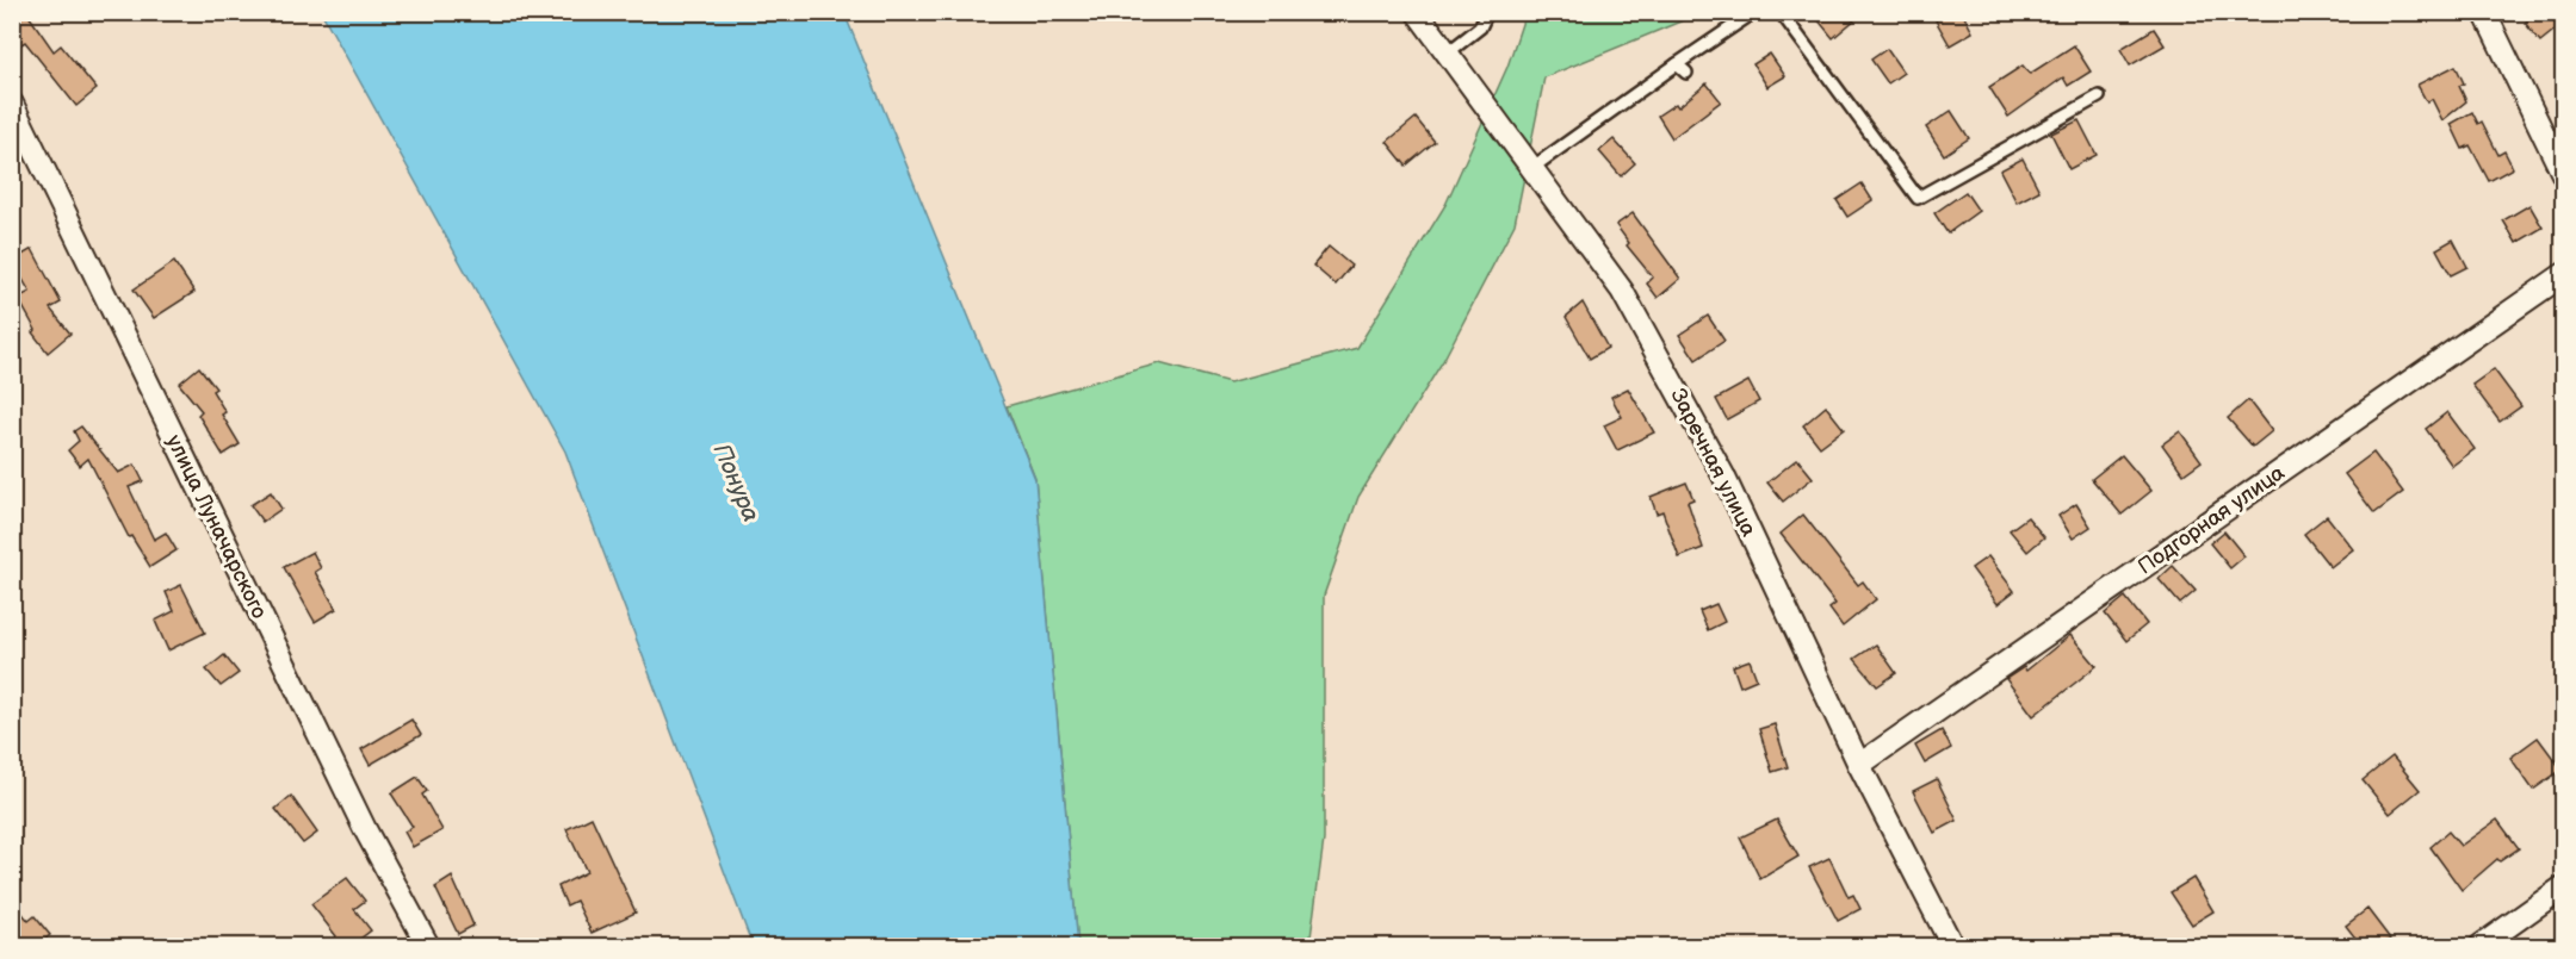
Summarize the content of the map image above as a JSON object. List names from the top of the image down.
{
  "streets": {
    "street": ["Заречная улица", "Подгорная улица", "улица Луначарского"]
  },
  "crossings": [
    ["Заречная улица", "Подгорная улица"]
  ],
  "water": ["Понура"]
}
